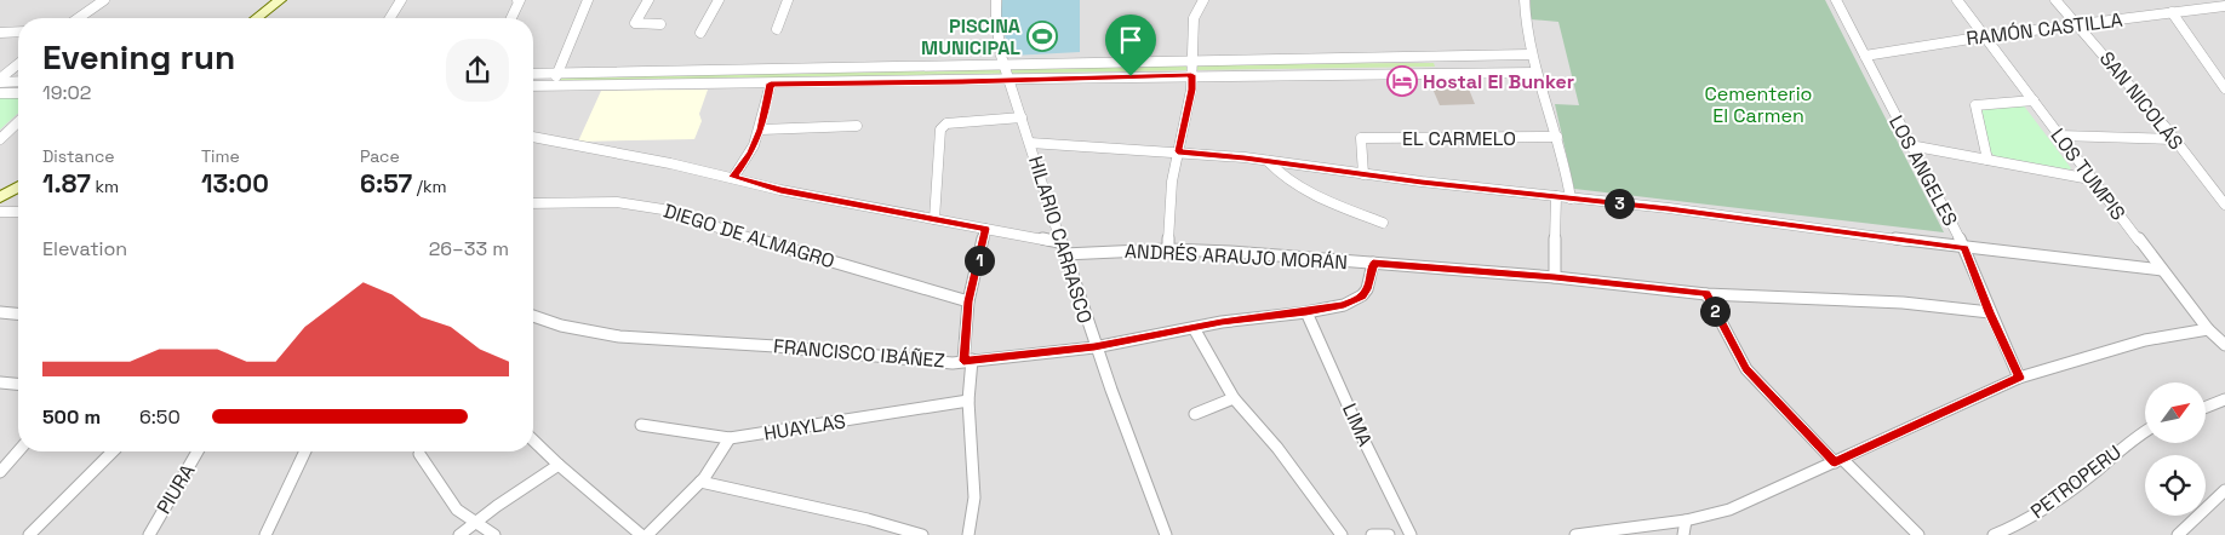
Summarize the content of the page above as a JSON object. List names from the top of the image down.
{
  "streets": {
    "street": [
      "RAMÓN CASTILLA",
      "SAN NICOLÁS",
      "EL CARMELO",
      "LOS ANGELES",
      "LOS TUMPIS",
      "DIEGO DE ALMAGRO",
      "HILARIO CARRASCO",
      "ANDRÉS ARAUJO MORÁN",
      "FRANCISCO IBÁÑEZ",
      "LIMA",
      "HUAYLAS",
      "PETROPERU",
      "PIURA"
    ]
  },
  "crossings": [
    ["RAMÓN CASTILLA", "SAN NICOLÁS"],
    ["RAMÓN CASTILLA", "LOS ANGELES"],
    ["RAMÓN CASTILLA", "LOS TUMPIS"],
    ["LOS ANGELES", "ANDRÉS ARAUJO MORÁN"],
    ["HILARIO CARRASCO", "ANDRÉS ARAUJO MORÁN"],
    ["HILARIO CARRASCO", "FRANCISCO IBÁÑEZ"],
    ["ANDRÉS ARAUJO MORÁN", "FRANCISCO IBÁÑEZ"],
    ["FRANCISCO IBÁÑEZ", "LIMA"]
  ],
  "parks": ["Cementerio El Carmen"],
  "places": {
    "sports": ["PISCINA MUNICIPAL"],
    "hotel": ["Hostal El Bunker"]
  },
  "north": "top right",
  "page": {
    "heading": ["Evening run", "19:02"],
    "stats": [
      ["Distance", "1.87 km"],
      ["Time", "13:00"],
      ["Pace", "6:57 /km"]
    ],
    "pins": ["3", "1", "2"],
    "chart": ["Elevation", "26–33 m"],
    "list": [
      {
        "name": "500 m",
        "note": "6:50"
      }
    ]
  }
}
